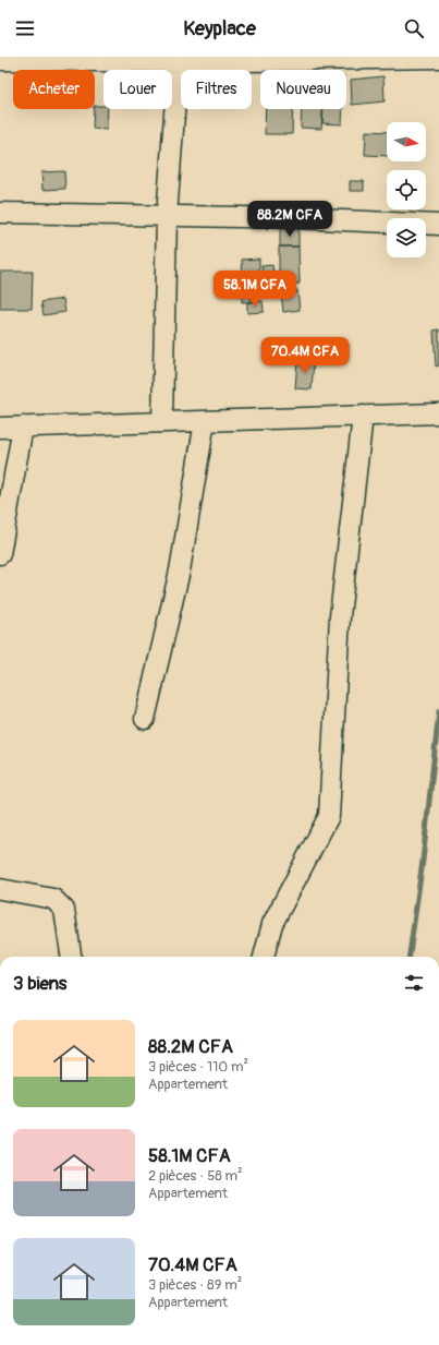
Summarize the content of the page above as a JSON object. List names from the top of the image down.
{
  "north": "right",
  "page": {
    "header": "Keyplace",
    "chip": [
      "Acheter",
      "Louer",
      "Filtres",
      "Nouveau"
    ],
    "price": ["88.2M CFA", "58.1M CFA", "70.4M CFA"],
    "heading": "3 biens",
    "list": [
      {
        "name": "88.2M CFA",
        "note": "3 pièces · 110 m² · Appartement"
      },
      {
        "name": "58.1M CFA",
        "note": "2 pièces · 58 m² · Appartement"
      },
      {
        "name": "70.4M CFA",
        "note": "3 pièces · 89 m² · Appartement"
      }
    ]
  }
}
